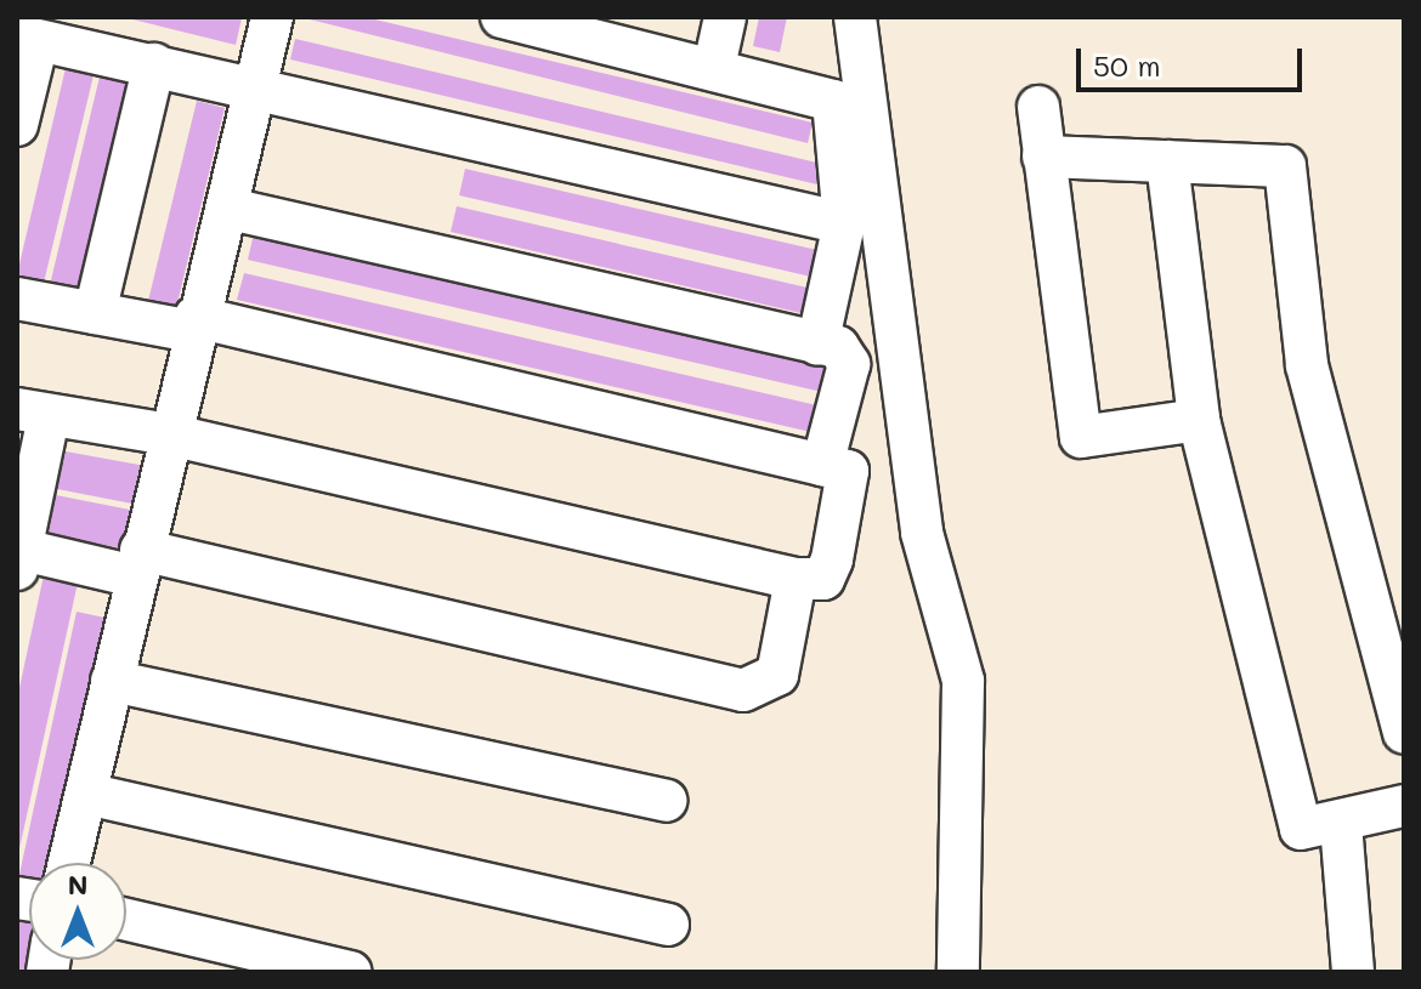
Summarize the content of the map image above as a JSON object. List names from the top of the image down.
{
  "scale_bar": "50 m",
  "north": "top"
}
